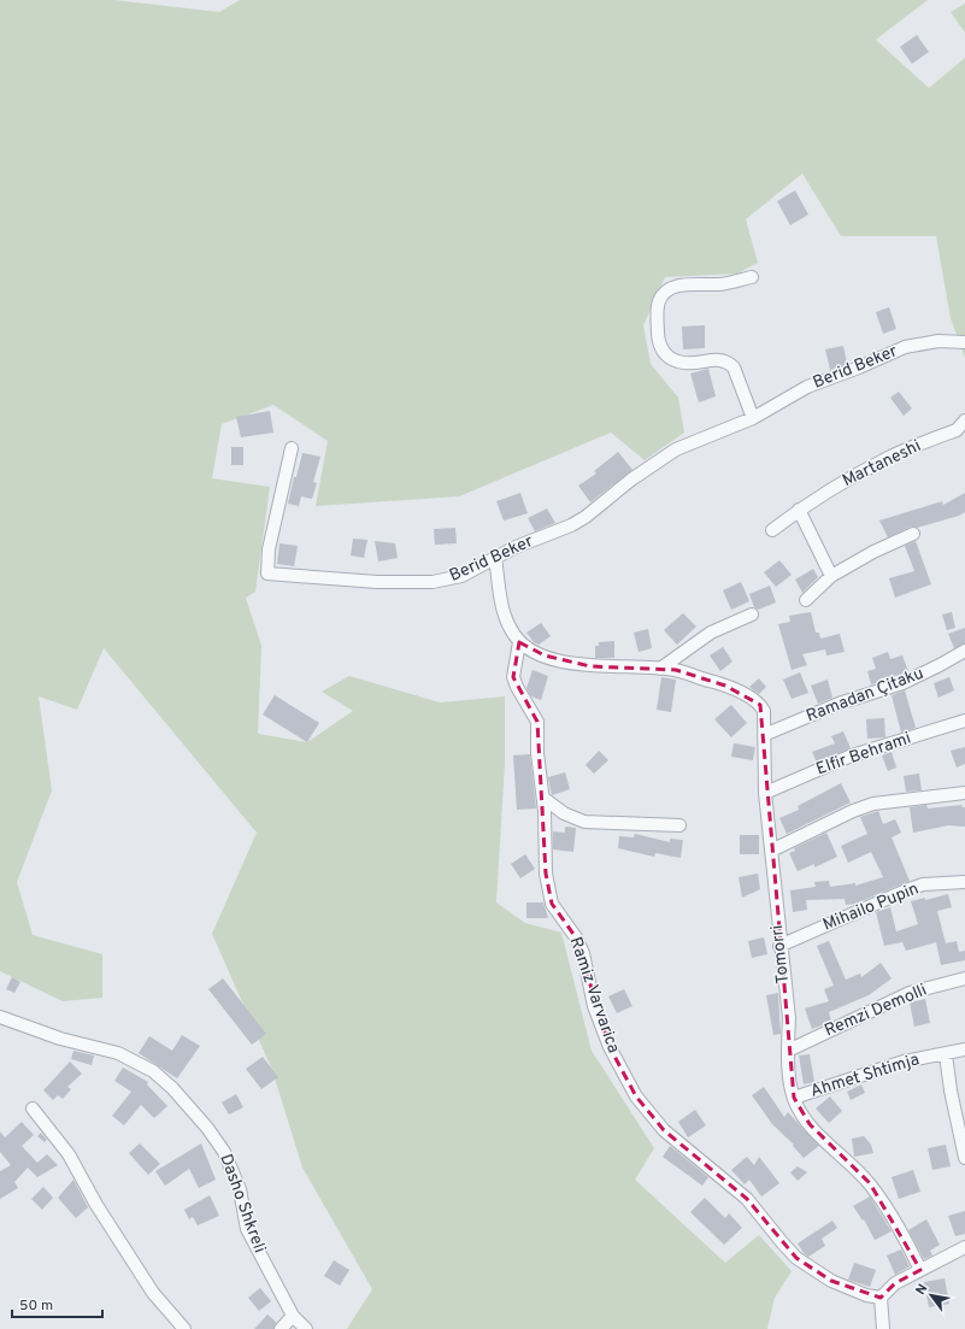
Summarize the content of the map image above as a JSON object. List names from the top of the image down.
{
  "streets": {
    "street": [
      "Berid Beker",
      "Martaneshi",
      "Ramadan Çitaku",
      "Elfir Behrami",
      "Mihailo Pupin",
      "Tomorri",
      "Ramiz Varvarica",
      "Remzi Demolli",
      "Ahmet Shtimja",
      "Dasho Shkreli"
    ]
  },
  "crossings": [
    ["Ramadan Çitaku", "Tomorri"],
    ["Elfir Behrami", "Tomorri"],
    ["Mihailo Pupin", "Tomorri"],
    ["Tomorri", "Ramiz Varvarica"],
    ["Tomorri", "Remzi Demolli"],
    ["Tomorri", "Ahmet Shtimja"]
  ],
  "scale_bar": "50 m",
  "north": "top left"
}
